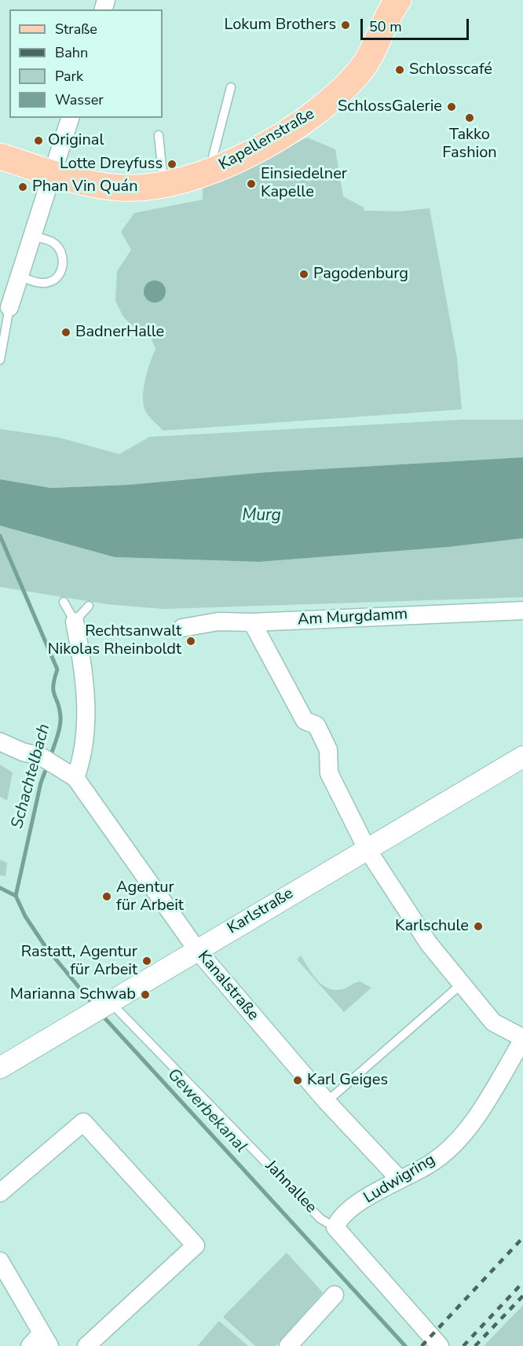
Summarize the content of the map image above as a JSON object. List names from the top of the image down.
{
  "streets": {
    "main road": ["Kapellenstraße"],
    "street": [
      "Am Murgdamm",
      "Karlstraße",
      "Kanalstraße",
      "Ludwigring"
    ],
    "lane": ["Jahnallee"]
  },
  "crossings": [
    ["Karlstraße", "Kanalstraße"],
    ["Karlstraße", "Jahnallee"],
    ["Kanalstraße", "Ludwigring"],
    ["Ludwigring", "Jahnallee"]
  ],
  "water": ["Murg", "Schachtelbach", "Gewerbekanal"],
  "places": [
    "Lokum Brothers",
    "Schlosscafé",
    "SchlossGalerie",
    "Takko Fashion",
    "Original",
    "Lotte Dreyfuss",
    "Einsiedelner Kapelle",
    "Phan Vin Quán",
    "Pagodenburg",
    "BadnerHalle",
    "Rechtsanwalt Nikolas Rheinboldt",
    "Agentur für Arbeit",
    "Karlschule",
    "Rastatt, Agentur für Arbeit",
    "Marianna Schwab",
    "Karl Geiges"
  ],
  "legend": [
    "Straße",
    "Bahn",
    "Park",
    "Wasser"
  ],
  "scale_bar": "50 m"
}
